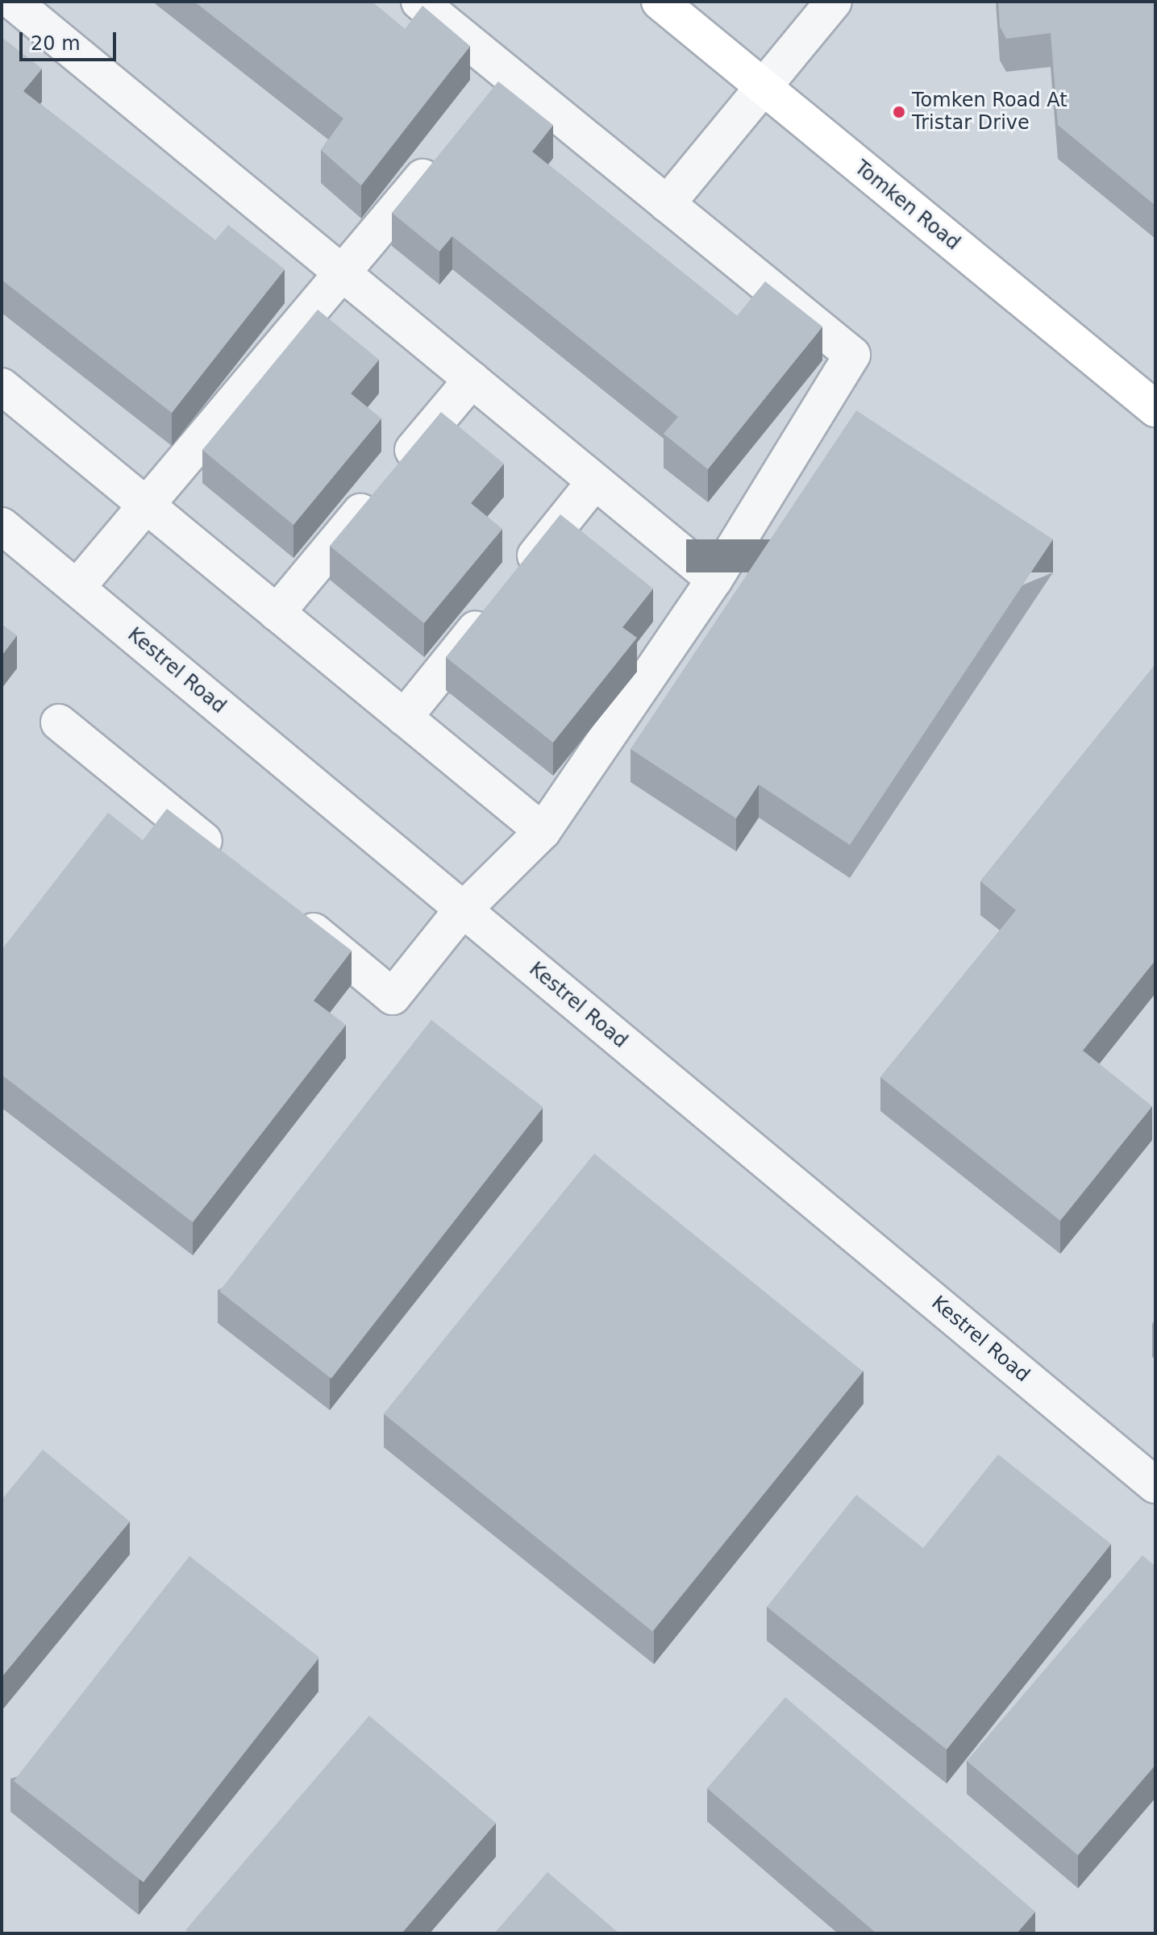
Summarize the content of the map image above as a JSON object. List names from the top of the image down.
{
  "streets": {
    "main road": ["Tomken Road"],
    "street": ["Kestrel Road"]
  },
  "places": ["Tomken Road At Tristar Drive"],
  "scale_bar": "20 m"
}
